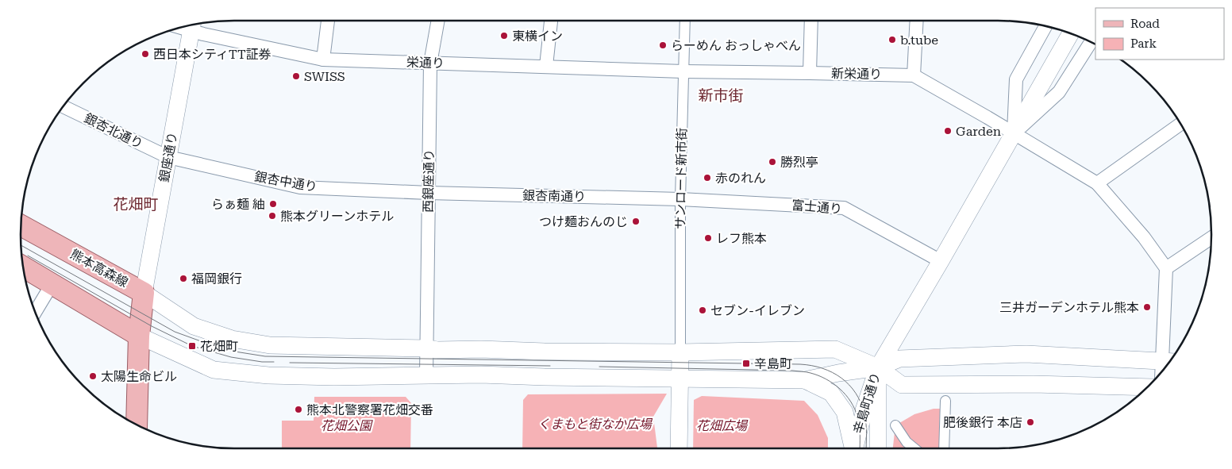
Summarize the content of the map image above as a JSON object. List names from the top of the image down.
{
  "streets": {
    "main road": ["熊本高森線"],
    "street": [
      "栄通り",
      "新栄通り",
      "銀杏北通り",
      "銀座通り",
      "サンロード新市街",
      "西銀座通り",
      "銀杏中通り",
      "銀杏南通り",
      "富士通り",
      "辛島町通り"
    ]
  },
  "crossings": [
    ["栄通り", "新栄通り"],
    ["栄通り", "銀座通り"],
    ["栄通り", "サンロード新市街"],
    ["栄通り", "西銀座通り"],
    ["新栄通り", "サンロード新市街"],
    ["銀杏北通り", "銀座通り"],
    ["銀杏北通り", "銀杏中通り"],
    ["銀座通り", "銀杏中通り"],
    ["銀座通り", "熊本高森線"],
    ["サンロード新市街", "銀杏南通り"],
    ["サンロード新市街", "富士通り"],
    ["西銀座通り", "銀杏中通り"],
    ["西銀座通り", "銀杏南通り"],
    ["銀杏中通り", "銀杏南通り"],
    ["銀杏南通り", "富士通り"]
  ],
  "districts": ["新市街", "花畑町"],
  "parks": ["くまもと街なか広場", "花畑公園", "花畑広場"],
  "places": {
    "other": [
      "東横イン",
      "b.tube",
      "らーめん おっしゃべん",
      "西日本シティTT証券",
      "SWISS",
      "Garden",
      "勝烈亭",
      "赤のれん",
      "らぁ麺 紬",
      "熊本グリーンホテル",
      "つけ麺おんのじ",
      "レフ熊本",
      "福岡銀行",
      "三井ガーデンホテル熊本",
      "セブン-イレブン",
      "太陽生命ビル",
      "熊本北警察署花畑交番",
      "肥後銀行 本店"
    ],
    "transit": ["花畑町", "辛島町"]
  },
  "legend": ["Road", "Park"]
}
